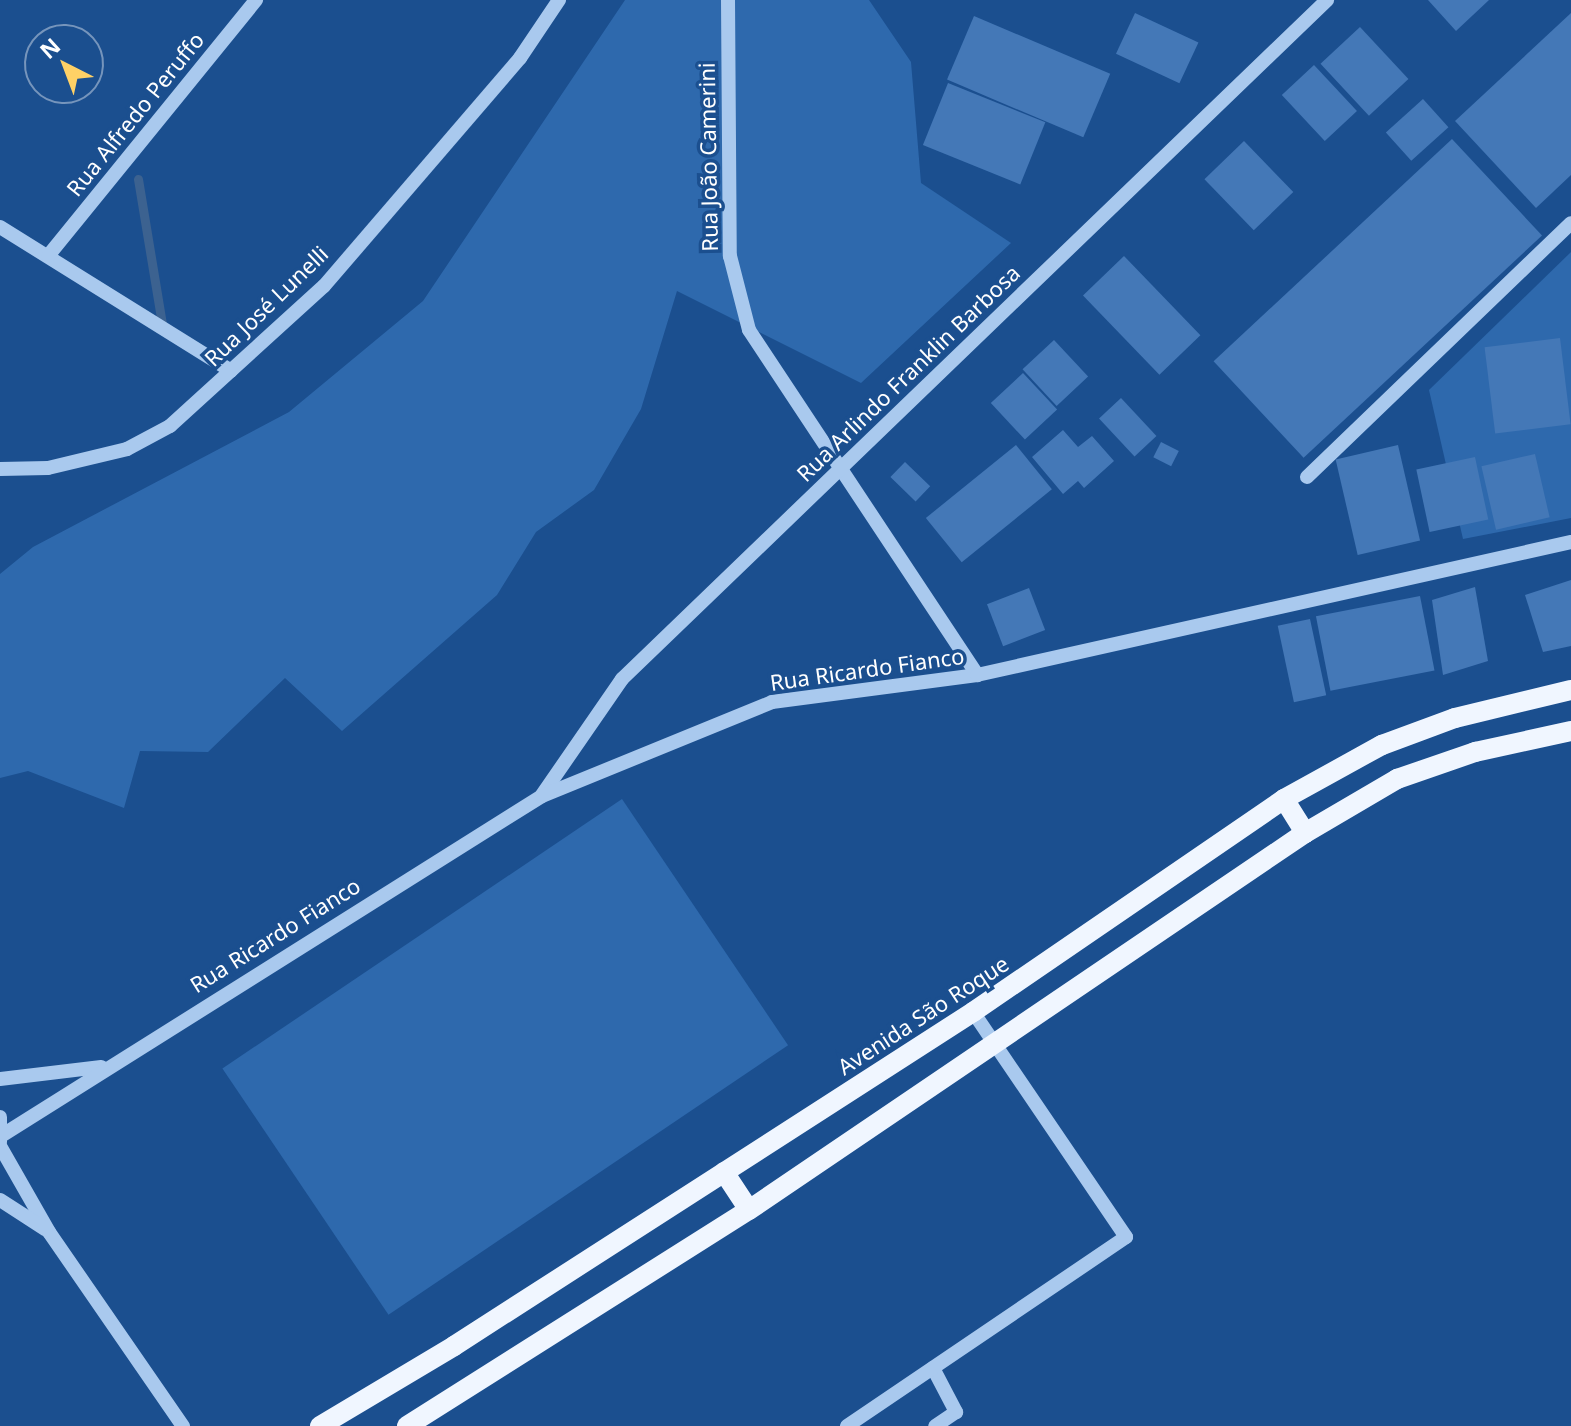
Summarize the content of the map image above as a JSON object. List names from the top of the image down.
{
  "streets": {
    "main road": ["Avenida São Roque"],
    "street": [
      "Rua Alfredo Peruffo",
      "Rua João Camerini",
      "Rua José Lunelli",
      "Rua Arlindo Franklin Barbosa",
      "Rua Ricardo Fianco"
    ]
  },
  "crossings": [
    ["Rua João Camerini", "Rua Arlindo Franklin Barbosa"],
    ["Rua João Camerini", "Rua Ricardo Fianco"],
    ["Rua Arlindo Franklin Barbosa", "Rua Ricardo Fianco"]
  ],
  "north": "top left"
}
